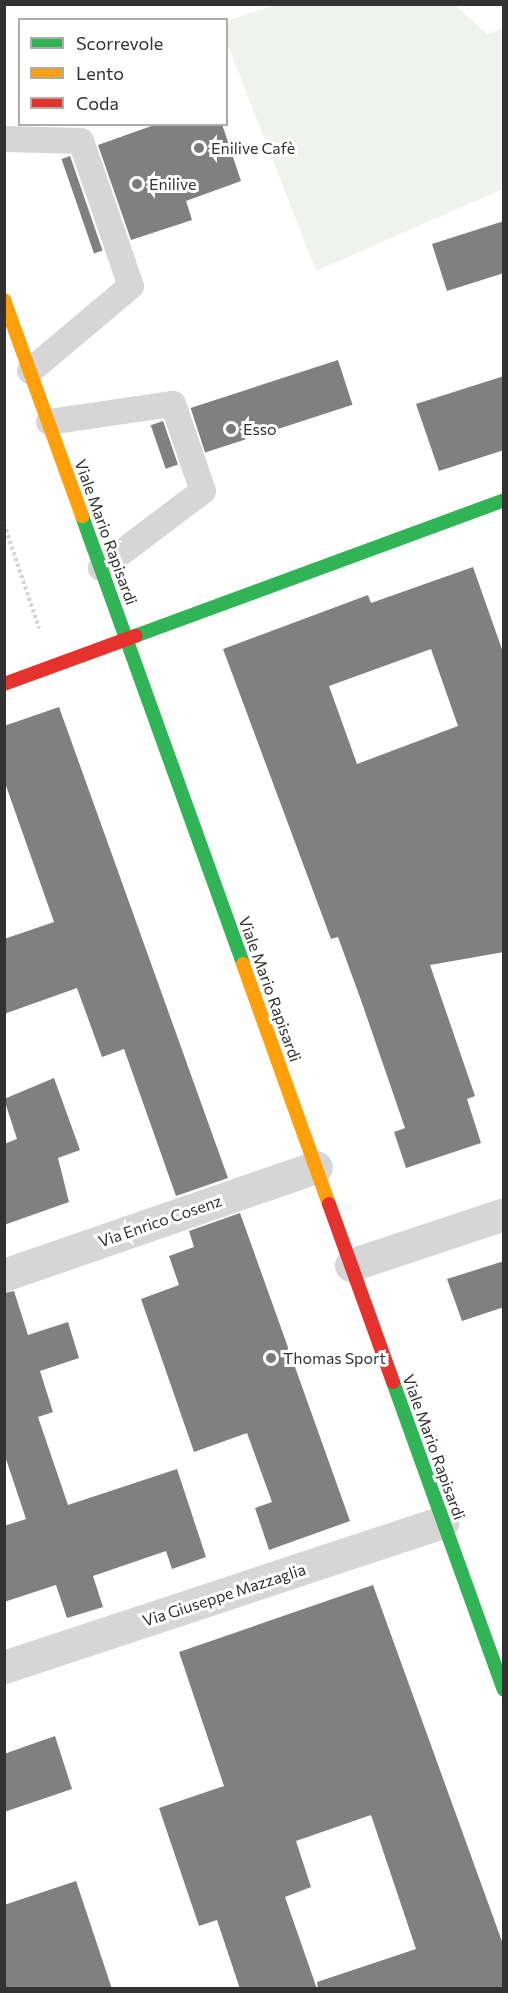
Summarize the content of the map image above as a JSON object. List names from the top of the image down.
{
  "streets": {
    "main road": ["Viale Mario Rapisardi"],
    "street": ["Via Enrico Cosenz", "Via Giuseppe Mazzaglia"]
  },
  "crossings": [
    ["Viale Mario Rapisardi", "Via Enrico Cosenz"],
    ["Viale Mario Rapisardi", "Via Giuseppe Mazzaglia"]
  ],
  "places": [
    "Enilive Cafè",
    "Enilive",
    "Esso",
    "Thomas Sport"
  ],
  "legend": ["Scorrevole", "Lento", "Coda"]
}
